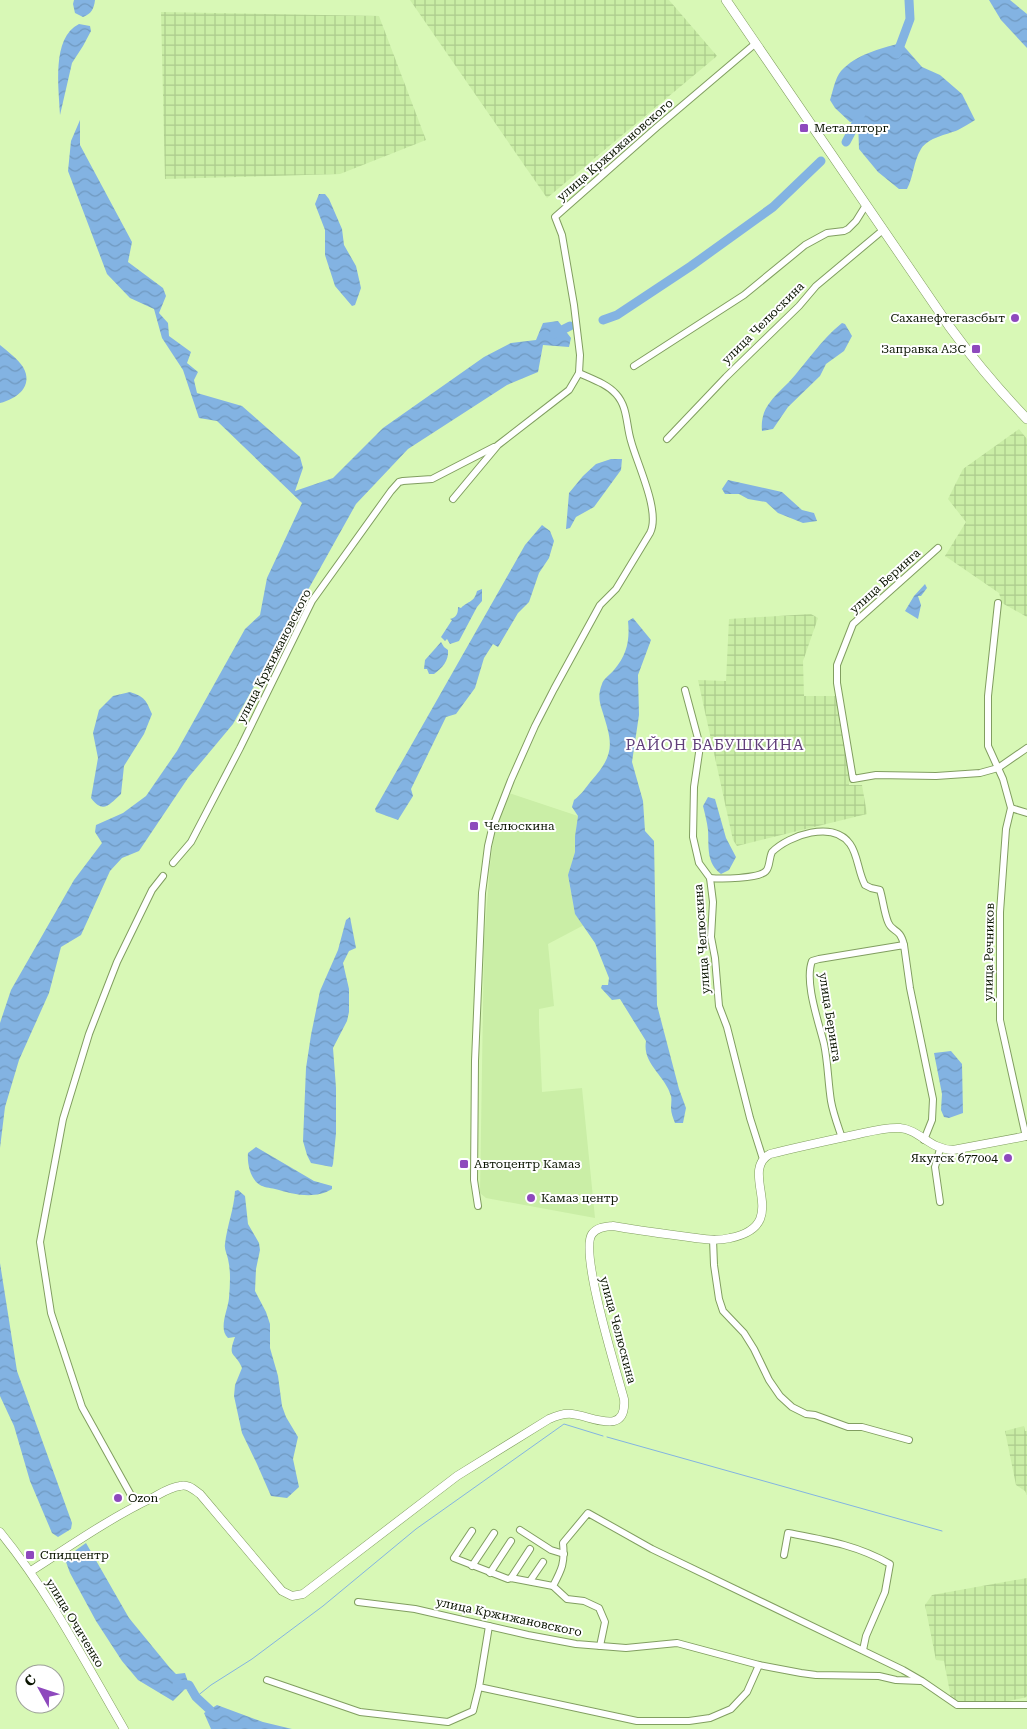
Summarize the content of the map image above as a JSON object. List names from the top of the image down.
{
  "streets": {
    "street": [
      "улица Кржижановского",
      "улица Челюскина",
      "улица Беринга",
      "улица Речников",
      "улица Очиченко"
    ]
  },
  "crossings": [
    ["улица Беринга", "улица Речников"]
  ],
  "districts": ["РАЙОН БАБУШКИНА"],
  "places": {
    "transit": [
      "Металлторг",
      "Заправка АЗС",
      "Челюскина",
      "Автоцентр Камаз",
      "Спидцентр"
    ],
    "other": [
      "Саханефтегазсбыт",
      "Якутск 677004",
      "Камаз центр",
      "Ozon"
    ]
  },
  "north": "top left"
}
